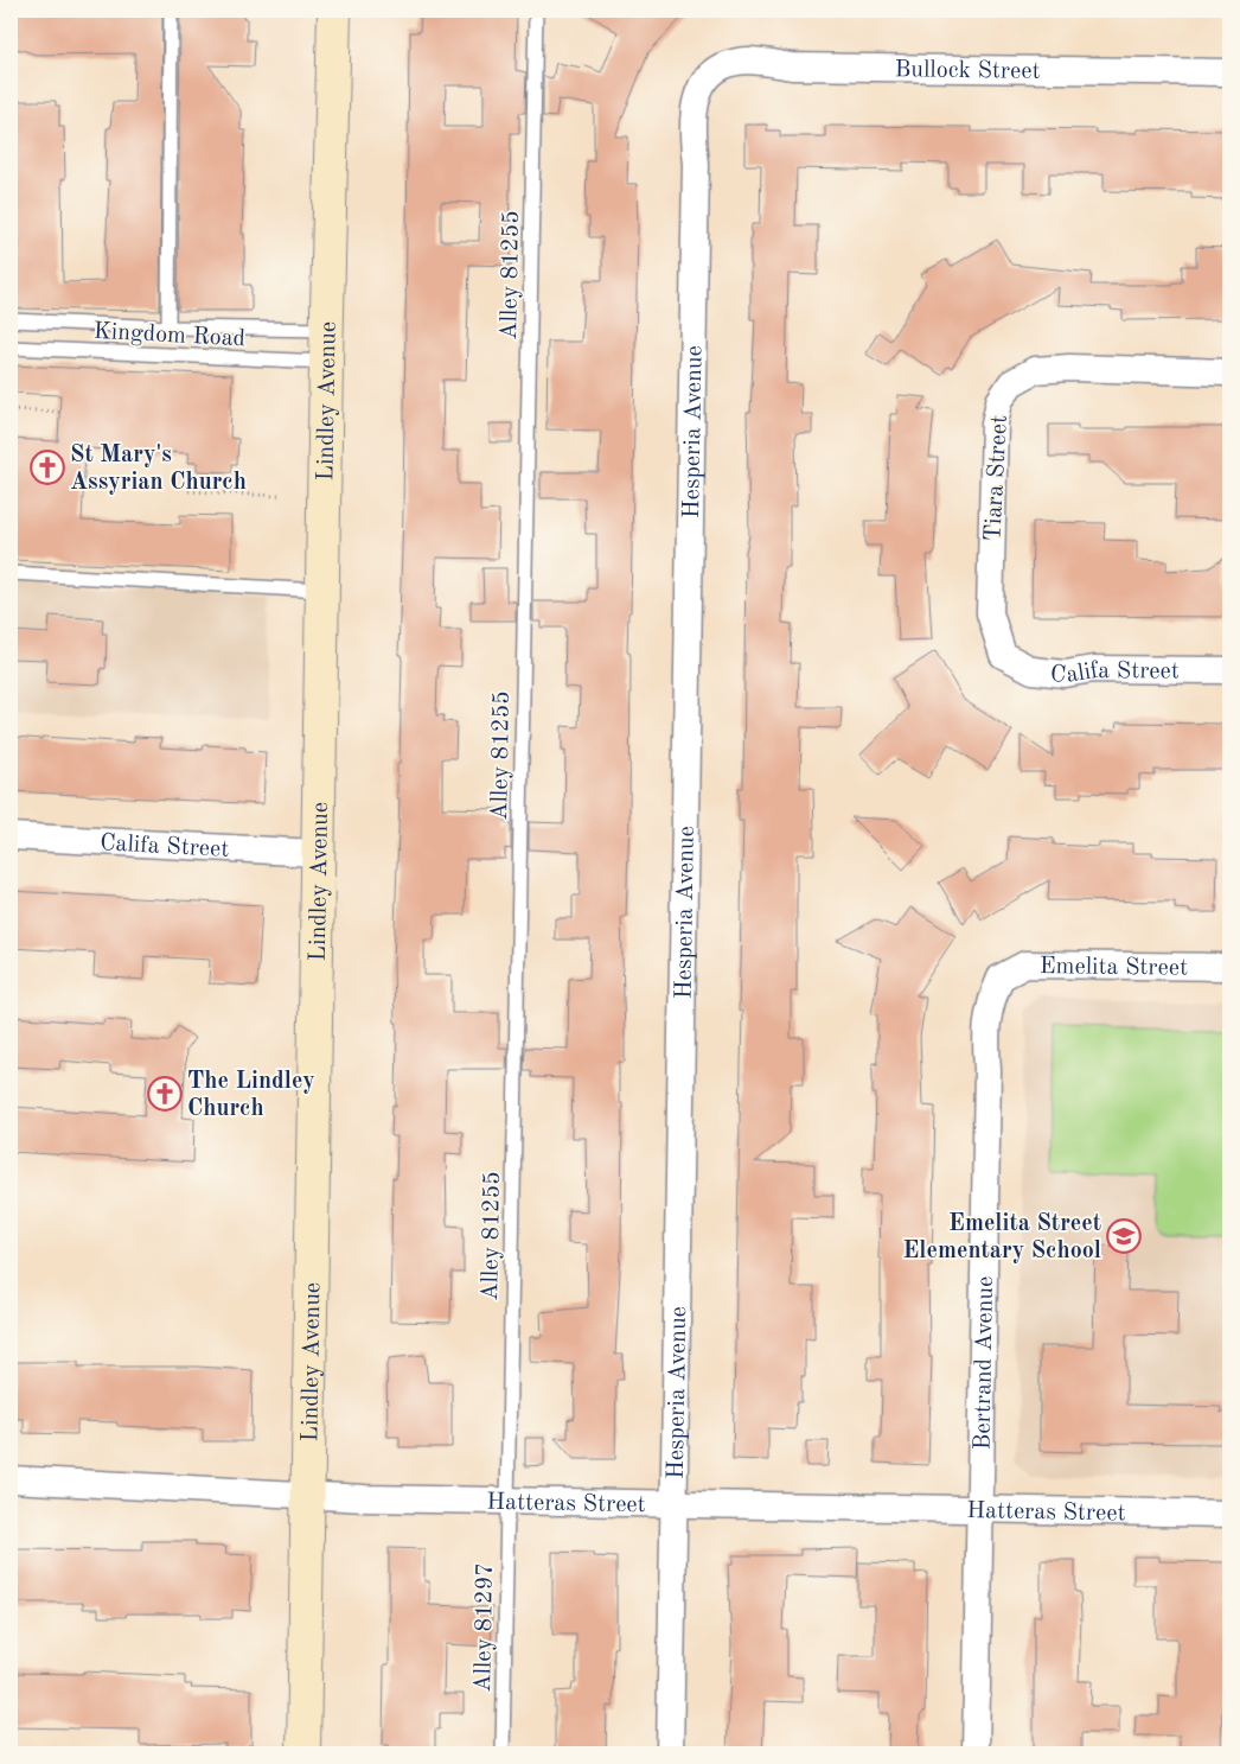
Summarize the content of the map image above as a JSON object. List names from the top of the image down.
{
  "streets": {
    "main road": ["Lindley Avenue"],
    "street": [
      "Bullock Street",
      "Hesperia Avenue",
      "Tiara Street",
      "Califa Street",
      "Emelita Street",
      "Bertrand Avenue",
      "Hatteras Street"
    ],
    "lane": ["Alley 81255", "Kingdom Road", "Alley 81297"]
  },
  "crossings": [
    ["Bullock Street", "Hesperia Avenue"],
    ["Alley 81255", "Hatteras Street"],
    ["Alley 81255", "Alley 81297"],
    ["Kingdom Road", "Lindley Avenue"],
    ["Lindley Avenue", "Califa Street"],
    ["Lindley Avenue", "Hatteras Street"],
    ["Hesperia Avenue", "Hatteras Street"],
    ["Tiara Street", "Califa Street"],
    ["Emelita Street", "Bertrand Avenue"],
    ["Bertrand Avenue", "Hatteras Street"],
    ["Hatteras Street", "Alley 81297"]
  ],
  "places": {
    "church": ["St Mary's Assyrian Church", "The Lindley Church"],
    "school or university": ["Emelita Street Elementary School"]
  }
}
